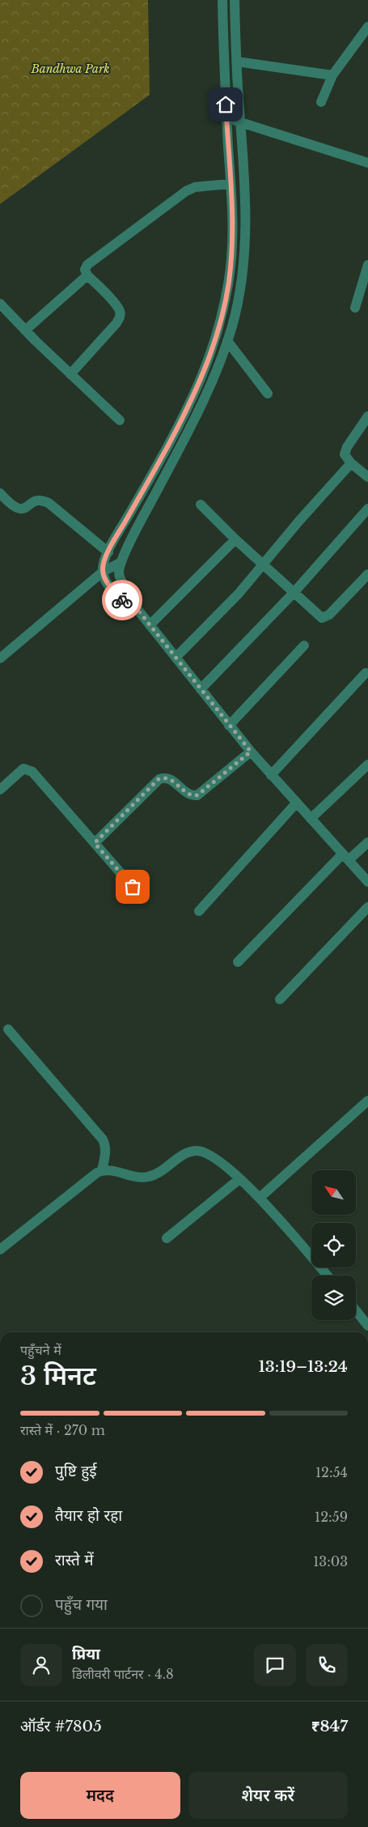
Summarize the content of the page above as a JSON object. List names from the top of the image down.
{
  "parks": ["Bandhwa Park"],
  "north": "top left",
  "page": {
    "heading": ["3 मिनट", "पहुँचने में", "13:19–13:24"],
    "panel": [
      "प्रिया",
      "डिलीवरी पार्टनर · 4.8",
      "ऑर्डर #7805",
      "₹847"
    ],
    "bar": "रास्ते में · 270 m",
    "list": [
      ["पुष्टि हुई", "12:54"],
      ["तैयार हो रहा", "12:59"],
      ["रास्ते में", "13:03"],
      "पहुँच गया"
    ],
    "buttons": ["मदद", "शेयर करें"]
  }
}
